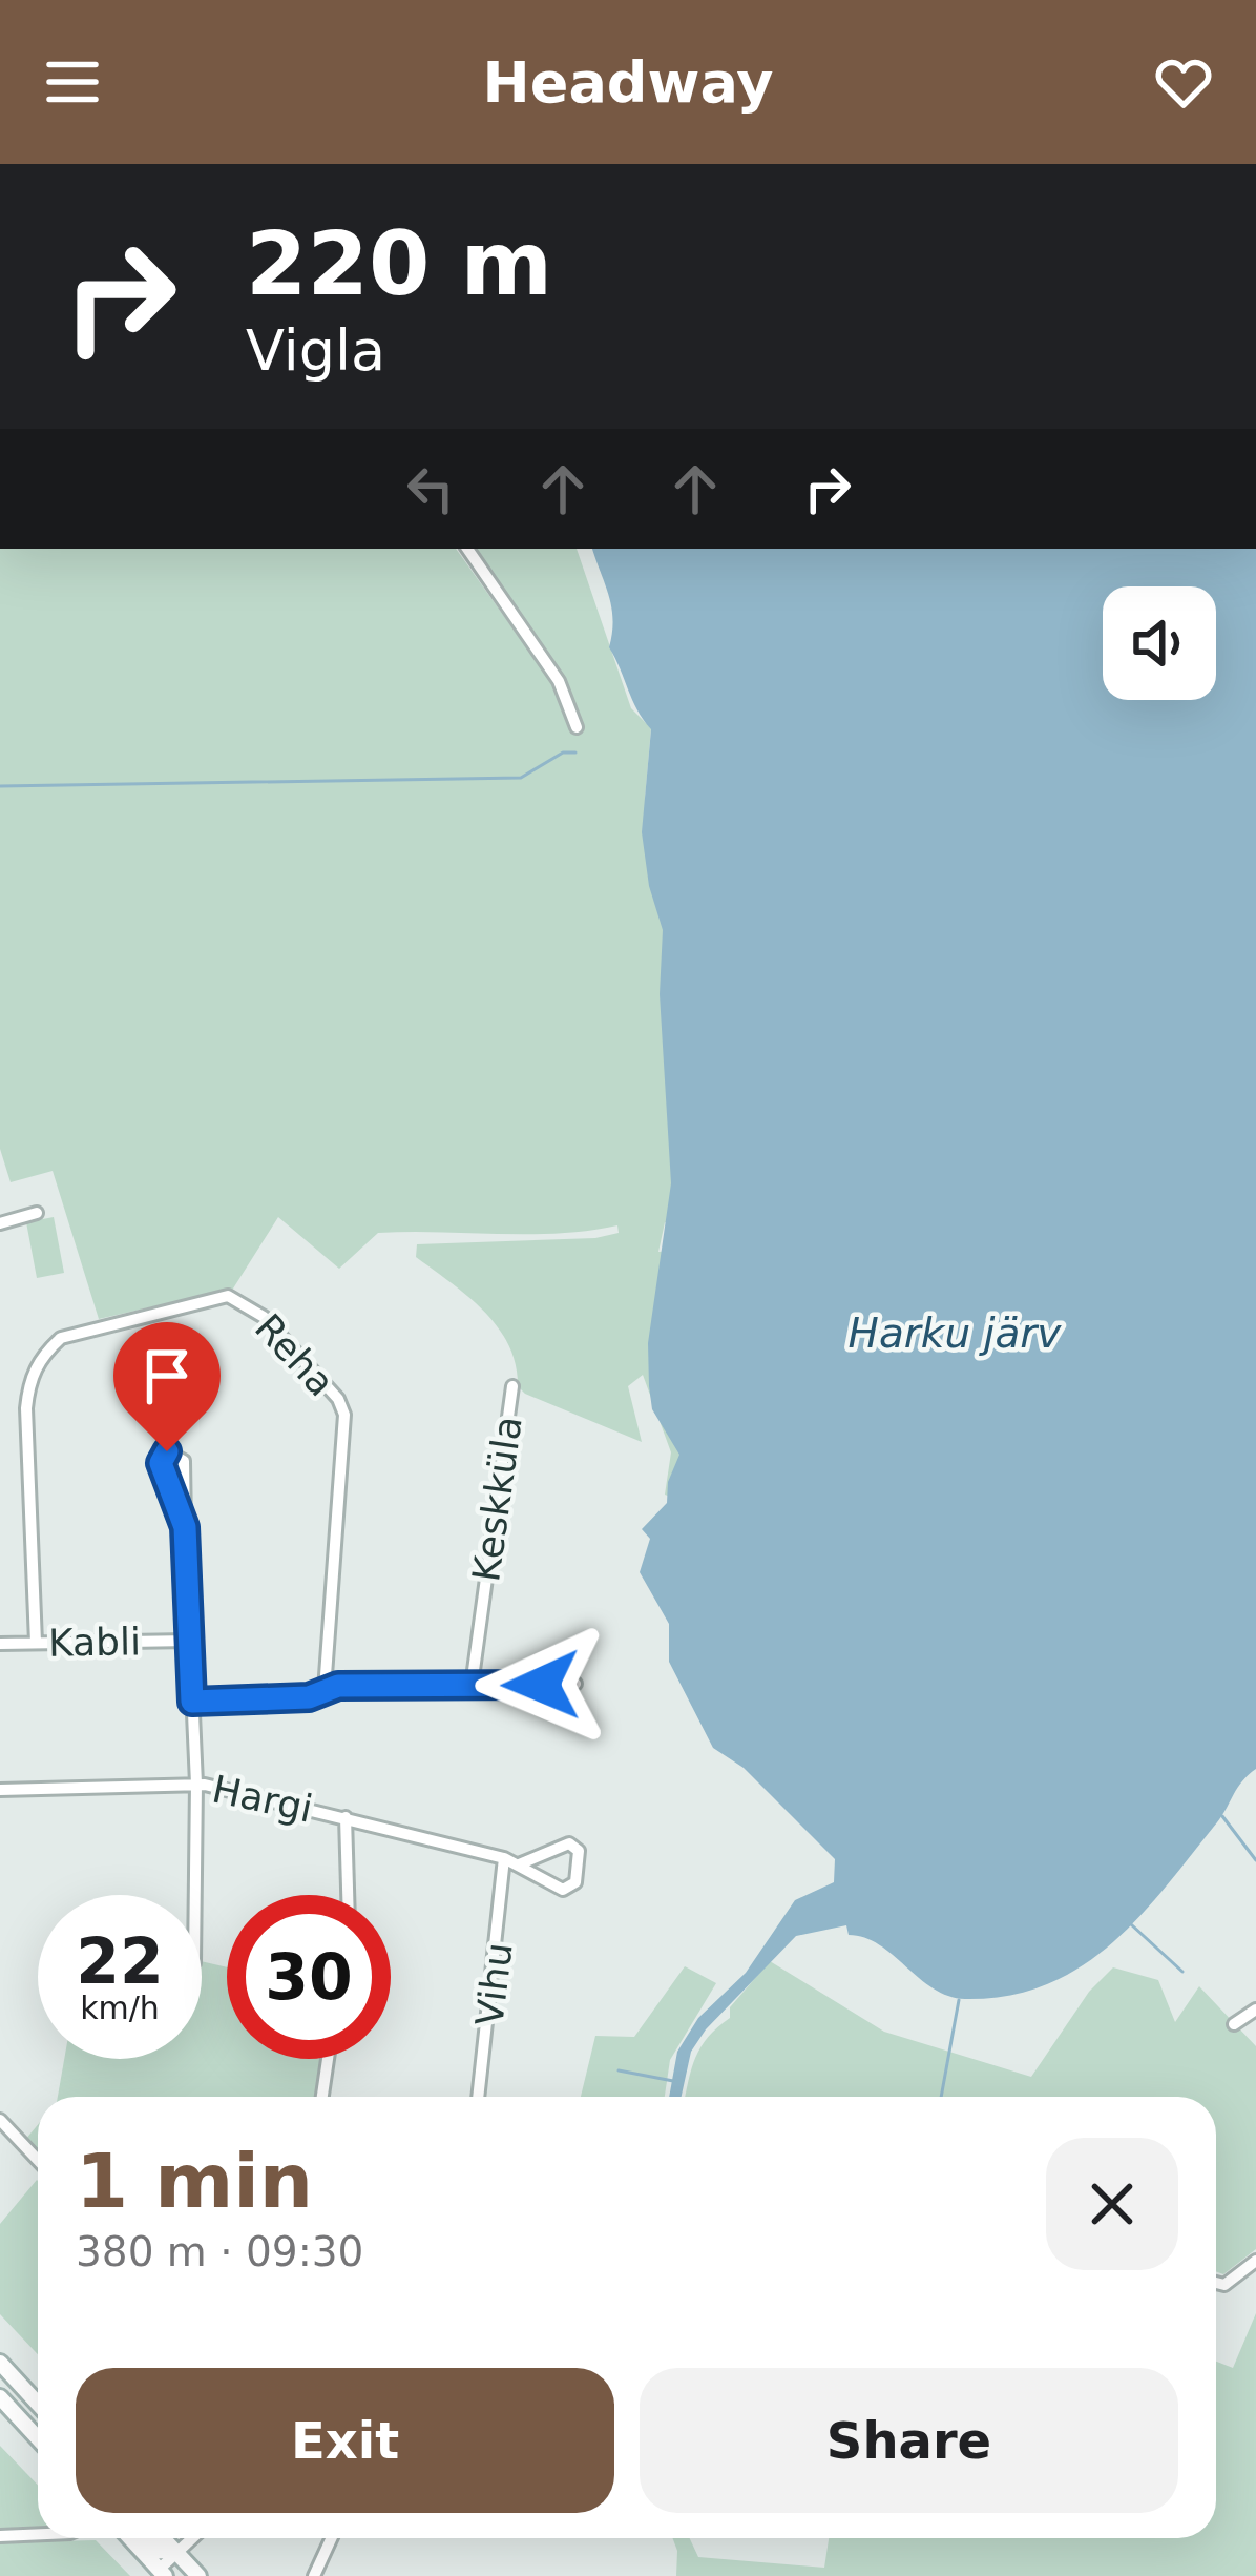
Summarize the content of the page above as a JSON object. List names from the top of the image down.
{
  "streets": {
    "street": [
      "Reha",
      "Keskküla",
      "Kabli",
      "Hargi",
      "Vihu"
    ]
  },
  "crossings": [
    ["Reha", "Kabli"],
    ["Hargi", "Vihu"]
  ],
  "water": ["Harku järv"],
  "page": {
    "header": "Headway",
    "turn": ["220 m", "Vigla"],
    "speed": "22 km/h",
    "limit": "30",
    "heading": ["1 min", "380 m · 09:30"],
    "buttons": ["Exit", "Share"]
  }
}
